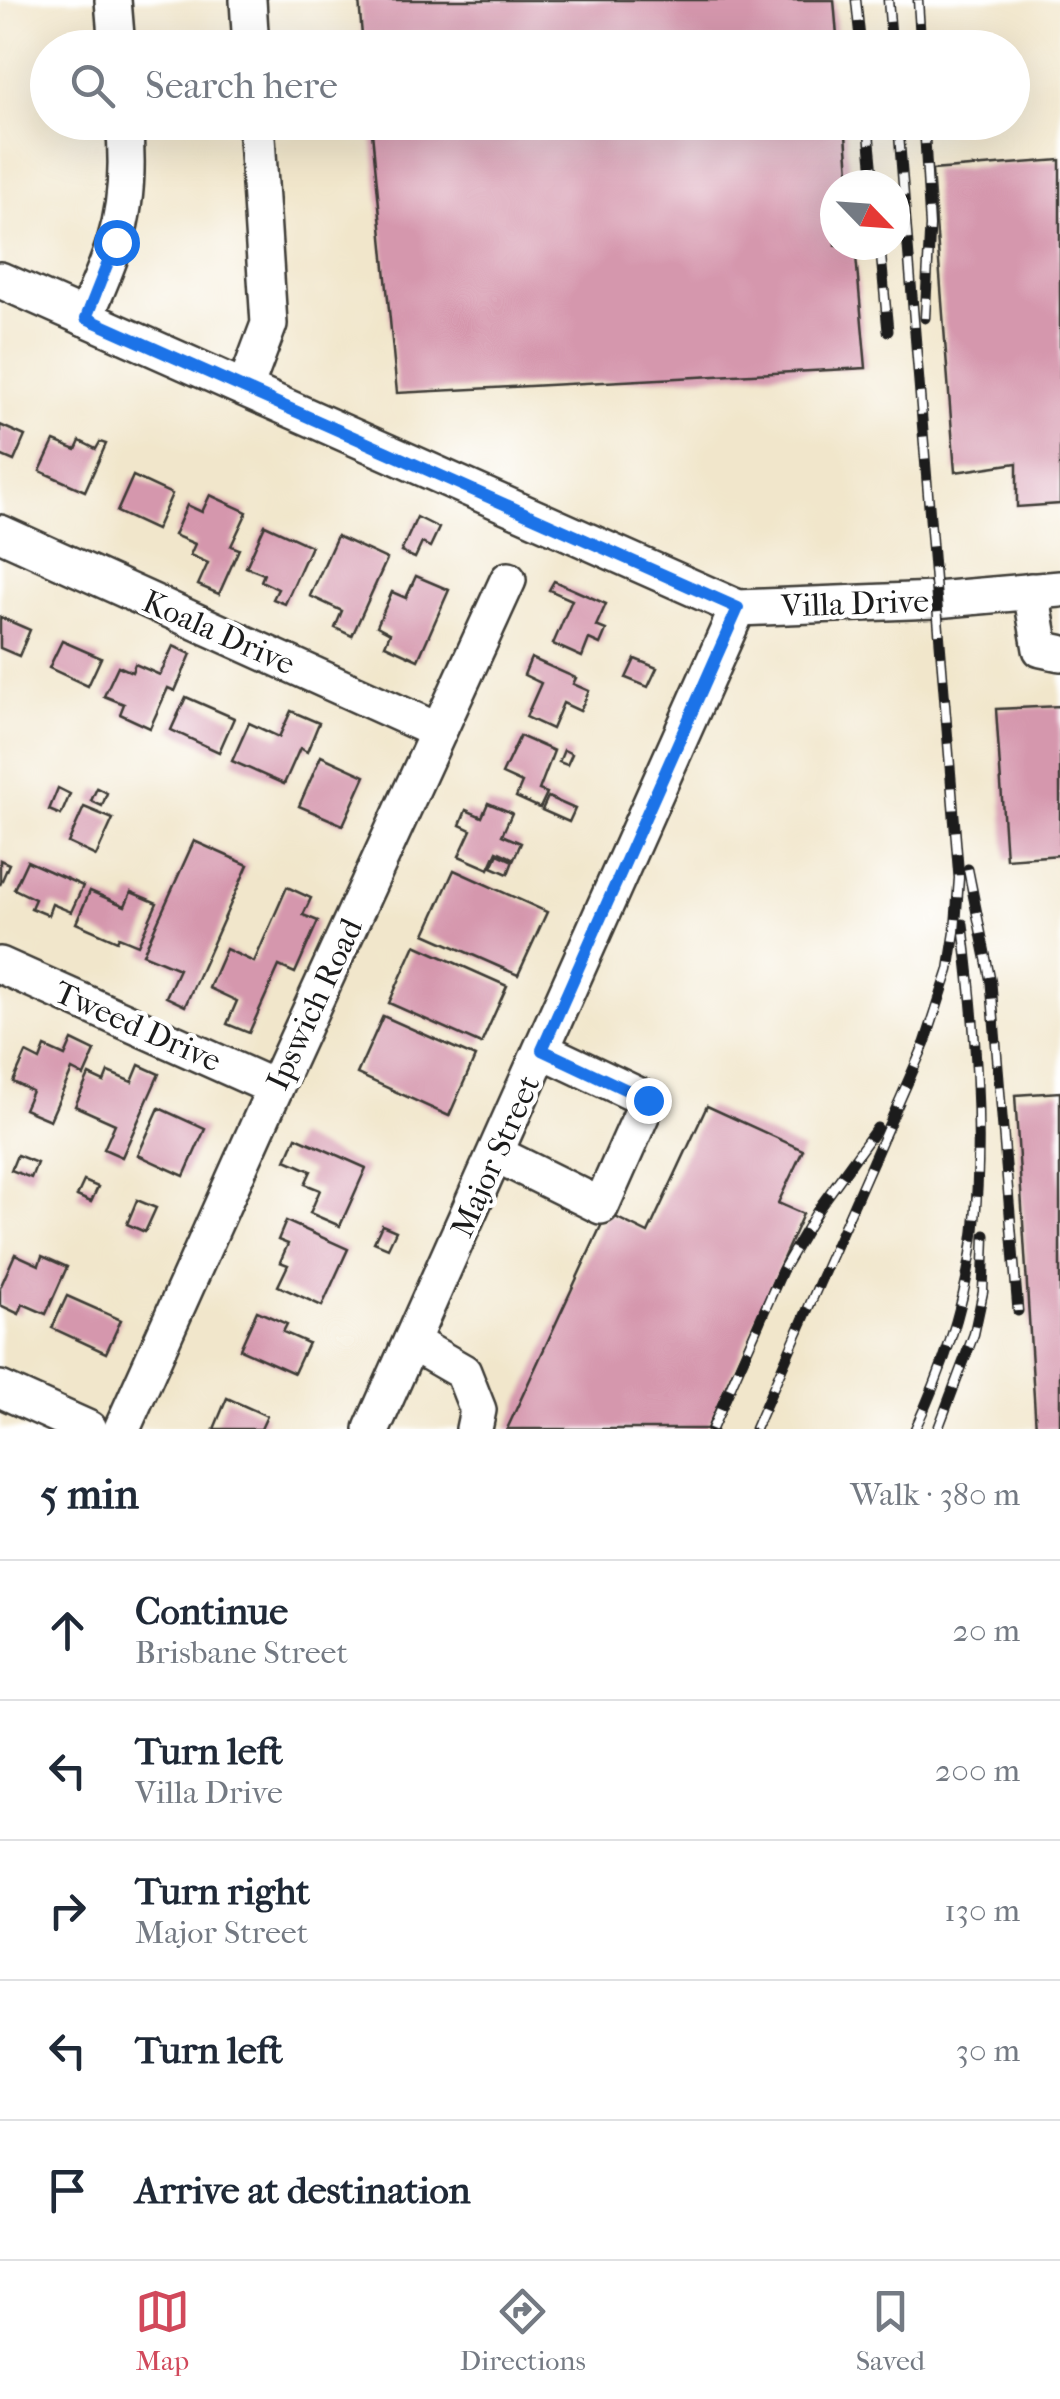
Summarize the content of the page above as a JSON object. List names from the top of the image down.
{
  "streets": {
    "street": [
      "Villa Drive",
      "Koala Drive",
      "Ipswich Road",
      "Tweed Drive",
      "Major Street"
    ]
  },
  "crossings": [
    ["Villa Drive", "Major Street"],
    ["Koala Drive", "Ipswich Road"],
    ["Ipswich Road", "Tweed Drive"]
  ],
  "north": "bottom right",
  "page": {
    "search": "Search here",
    "heading": ["5 min", "Walk · 380 m"],
    "list": [
      ["Continue", "Brisbane Street", "20 m"],
      ["Turn left", "Villa Drive", "200 m"],
      ["Turn right", "Major Street", "130 m"],
      ["Turn left", "30 m"],
      "Arrive at destination"
    ],
    "nav": ["Map", "Directions", "Saved"]
  }
}
